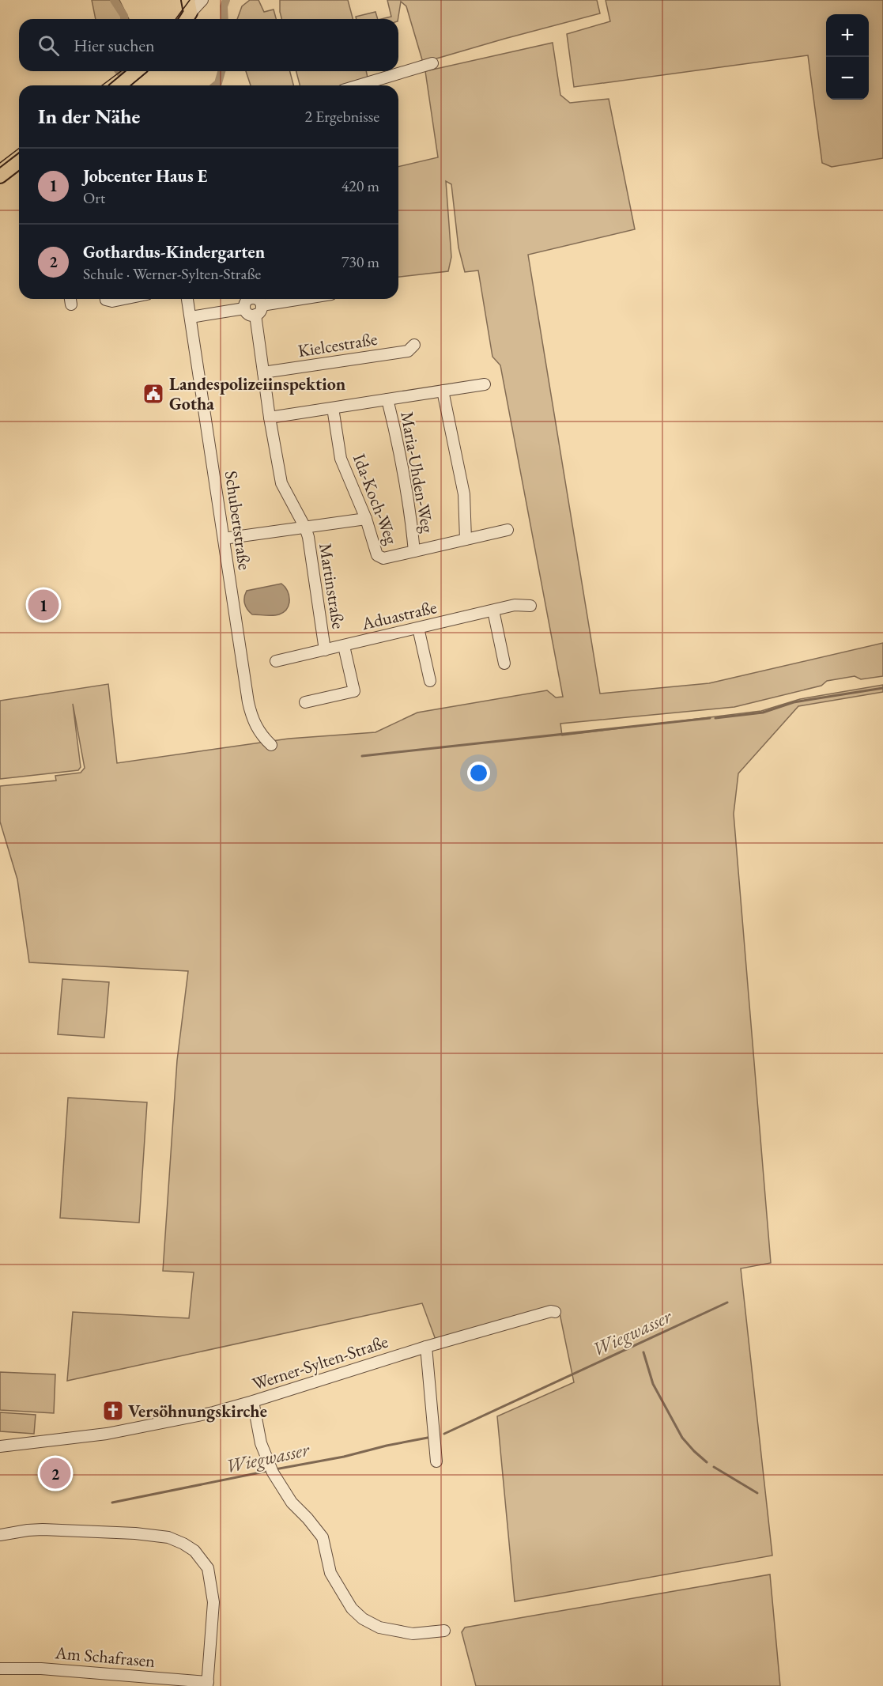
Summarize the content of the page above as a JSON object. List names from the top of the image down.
{
  "streets": {
    "street": [
      "Kielcestraße",
      "Maria-Uhden-Weg",
      "Ida-Koch-Weg",
      "Schubertstraße",
      "Martinstraße",
      "Aduastraße",
      "Werner-Sylten-Straße",
      "Am Schafrasen"
    ]
  },
  "crossings": [
    ["Kielcestraße", "Martinstraße"],
    ["Maria-Uhden-Weg", "Ida-Koch-Weg"],
    ["Martinstraße", "Aduastraße"]
  ],
  "water": ["Wiegwasser"],
  "places": {
    "public building": ["Landespolizeiinspektion Gotha"],
    "church": ["Versöhnungskirche"]
  },
  "page": {
    "map_buttons": ["+", "−"],
    "search": "Hier suchen",
    "heading": ["In der Nähe", "2 Ergebnisse"],
    "list": [
      {
        "mark": "1",
        "name": "Jobcenter Haus E",
        "note": "Ort",
        "value": "420 m"
      },
      {
        "mark": "2",
        "name": "Gothardus-Kindergarten",
        "note": "Schule · Werner-Sylten-Straße",
        "value": "730 m"
      }
    ],
    "pins": ["1", "2"]
  }
}
